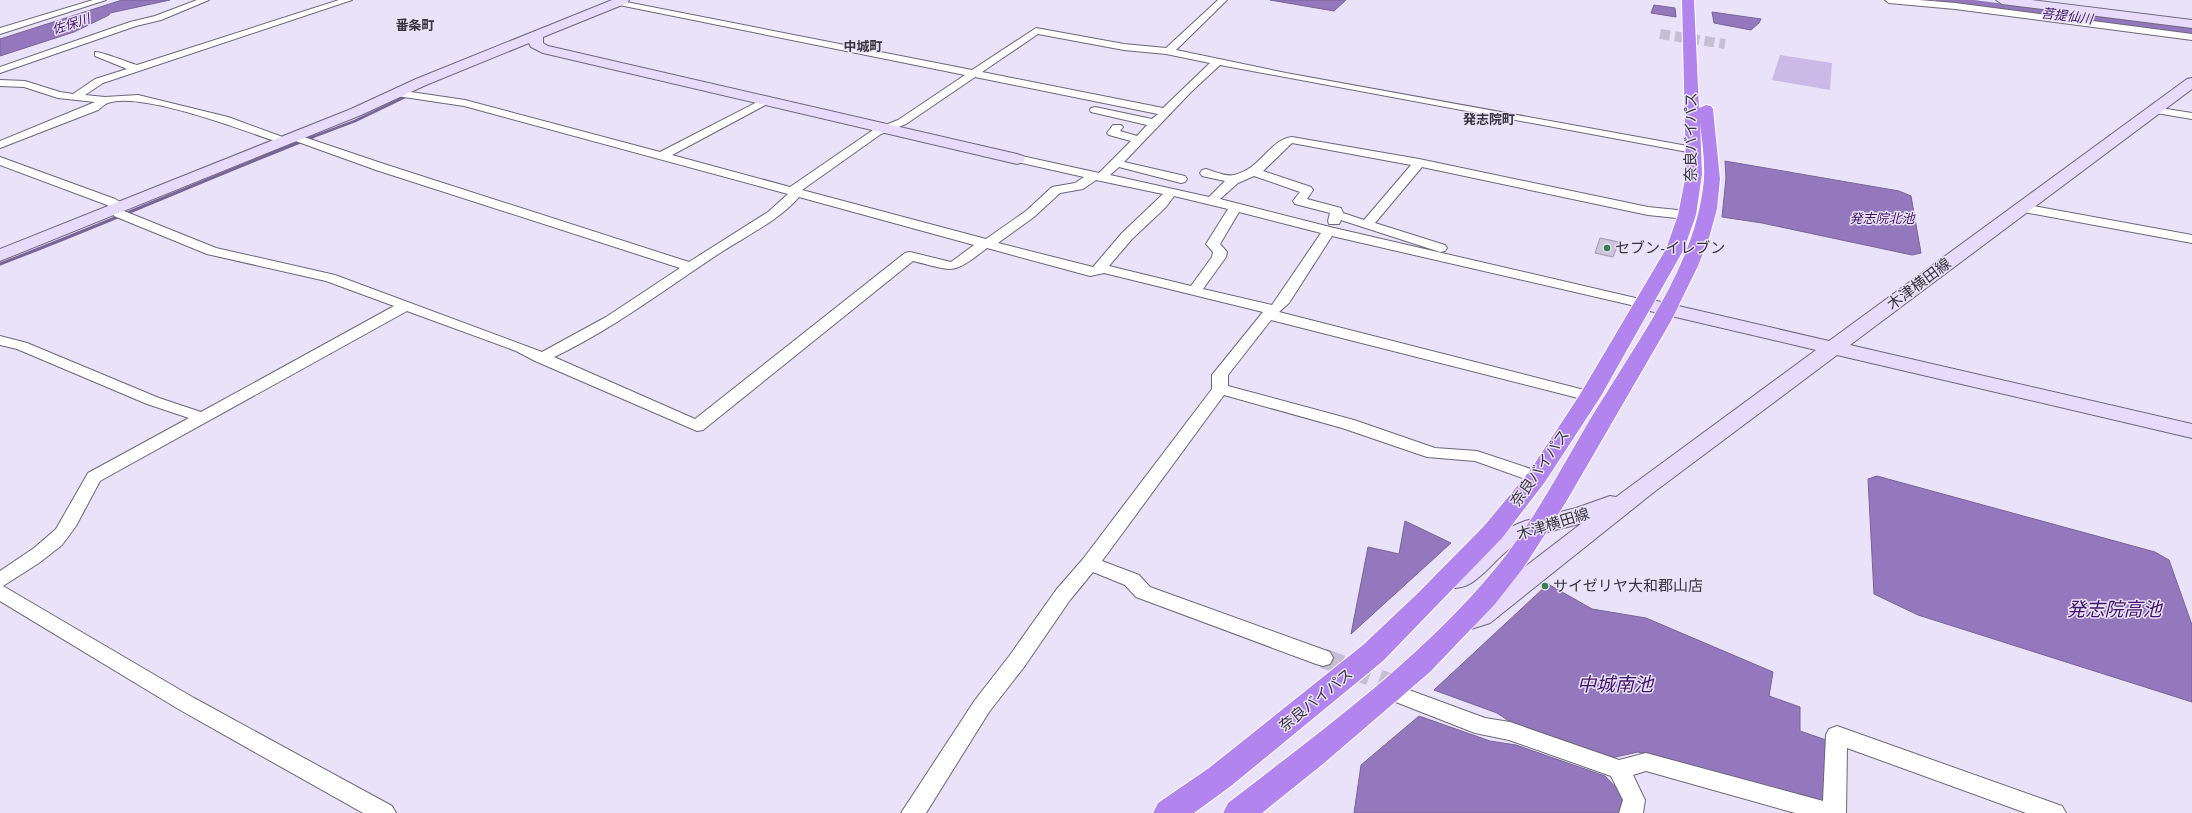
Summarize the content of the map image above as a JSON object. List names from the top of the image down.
{
  "streets": {
    "highway": ["奈良バイパス"],
    "street": ["木津横田線"]
  },
  "crossings": [
    ["奈良バイパス", "木津横田線"]
  ],
  "districts": ["番条町", "中城町", "発志院町"],
  "water": [
    "菩提仙川",
    "佐保川",
    "発志院北池",
    "発志院高池",
    "中城南池"
  ],
  "places": ["セブン-イレブン", "サイゼリヤ大和郡山店"]
}
